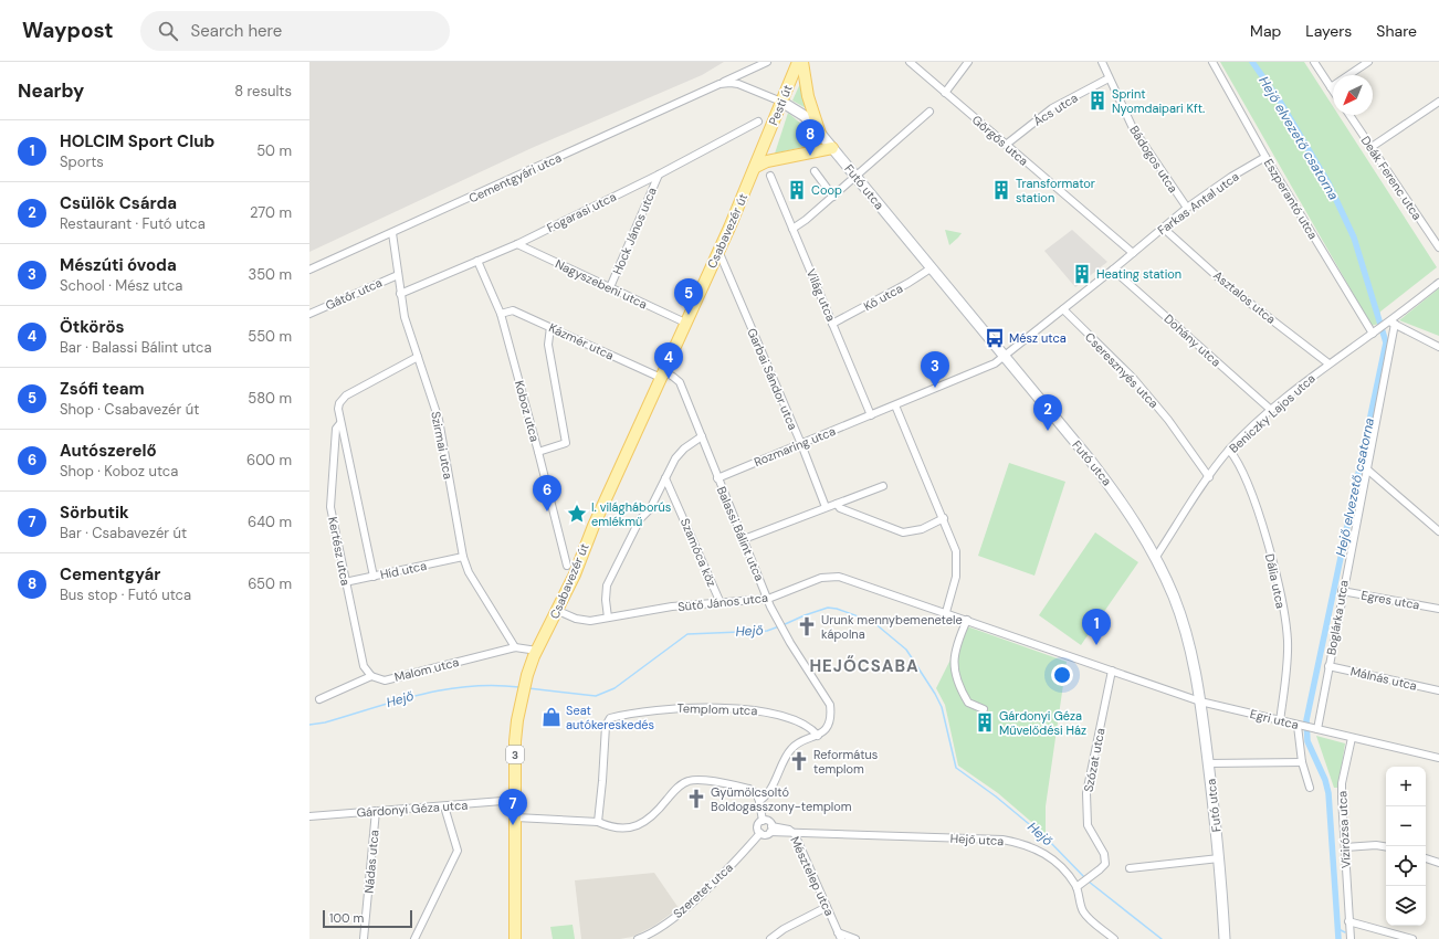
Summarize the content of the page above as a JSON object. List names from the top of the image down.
{
  "streets": {
    "main road": [
      "Pesti út",
      "Futó utca",
      "Csabavezér út",
      "3"
    ],
    "street": [
      "Ács utca",
      "Görgős utca",
      "Bádogos utca",
      "Cementgyári utca",
      "Deák Ferenc utca",
      "Eszperantó utca",
      "Farkas Antal utca",
      "Fogarasi utca",
      "Hock János utca",
      "Nagyszebeni utca",
      "Gátőr utca",
      "Világ utca",
      "Kő utca",
      "Asztalos utca",
      "Dohány utca",
      "Kázmér utca",
      "Cseresznyés utca",
      "Garbai Sándor utca",
      "Koboz utca",
      "Beniczky Lajos utca",
      "Szirmai utca",
      "Rozmaring utca",
      "Balassi Bálint utca",
      "Kertész utca",
      "Szamóca köz",
      "Híd utca",
      "Dália utca",
      "Egres utca",
      "Sütő János utca",
      "Boglárka utca",
      "Malom utca",
      "Málnás utca",
      "Templom utca",
      "Egri utca",
      "Szózat utca",
      "Gárdonyi Géza utca",
      "Vízirózsa utca",
      "Hejő utca",
      "Nádas utca",
      "Mésztelep utca",
      "Szeretet utca"
    ]
  },
  "crossings": [
    ["Pesti út", "Cementgyári utca"],
    ["Pesti út", "Futó utca"],
    ["Pesti út", "Csabavezér út"],
    ["Ács utca", "Görgős utca"],
    ["Ács utca", "Bádogos utca"],
    ["Görgős utca", "Farkas Antal utca"],
    ["Bádogos utca", "Farkas Antal utca"],
    ["Cementgyári utca", "Futó utca"],
    ["Cementgyári utca", "Szirmai utca"],
    ["Futó utca", "Farkas Antal utca"],
    ["Futó utca", "Kő utca"],
    ["Futó utca", "Beniczky Lajos utca"],
    ["Futó utca", "Egri utca"],
    ["Eszperantó utca", "Farkas Antal utca"],
    ["Eszperantó utca", "Beniczky Lajos utca"],
    ["Farkas Antal utca", "Asztalos utca"],
    ["Farkas Antal utca", "Dohány utca"],
    ["Farkas Antal utca", "Cseresznyés utca"],
    ["Fogarasi utca", "Hock János utca"],
    ["Fogarasi utca", "Nagyszebeni utca"],
    ["Fogarasi utca", "Koboz utca"],
    ["Fogarasi utca", "Szirmai utca"],
    ["Hock János utca", "Nagyszebeni utca"],
    ["Csabavezér út", "Nagyszebeni utca"],
    ["Csabavezér út", "Kázmér utca"],
    ["Csabavezér út", "Garbai Sándor utca"],
    ["Csabavezér út", "Balassi Bálint utca"],
    ["Csabavezér út", "Sütő János utca"],
    ["Csabavezér út", "Malom utca"],
    ["Csabavezér út", "Gárdonyi Géza utca"],
    ["Gátőr utca", "Szirmai utca"],
    ["Világ utca", "Kő utca"],
    ["Világ utca", "Rozmaring utca"],
    ["Asztalos utca", "Beniczky Lajos utca"],
    ["Dohány utca", "Beniczky Lajos utca"],
    ["Kázmér utca", "Koboz utca"],
    ["Kázmér utca", "Balassi Bálint utca"],
    ["Cseresznyés utca", "Beniczky Lajos utca"],
    ["Garbai Sándor utca", "Rozmaring utca"],
    ["Beniczky Lajos utca", "Dália utca"],
    ["Beniczky Lajos utca", "Boglárka utca"],
    ["Szirmai utca", "Kertész utca"],
    ["Szirmai utca", "Híd utca"],
    ["Szirmai utca", "Malom utca"],
    ["Rozmaring utca", "Balassi Bálint utca"],
    ["Balassi Bálint utca", "Sütő János utca"],
    ["Balassi Bálint utca", "Templom utca"],
    ["Kertész utca", "Híd utca"],
    ["Kertész utca", "Malom utca"],
    ["Szamóca köz", "Sütő János utca"],
    ["Dália utca", "Egri utca"],
    ["Egres utca", "Boglárka utca"],
    ["Sütő János utca", "Egri utca"],
    ["Sütő János utca", "Szózat utca"],
    ["Boglárka utca", "Málnás utca"],
    ["Boglárka utca", "Egri utca"],
    ["Egri utca", "Szózat utca"],
    ["Egri utca", "Vízirózsa utca"],
    ["Szózat utca", "Hejő utca"],
    ["Gárdonyi Géza utca", "Nádas utca"],
    ["Hejő utca", "Mésztelep utca"],
    ["Hejő utca", "Szeretet utca"]
  ],
  "districts": ["HEJŐCSABA"],
  "water": ["Hejő elvezető csatorna", "Hejő"],
  "places": {
    "building": [
      "Sprint Nyomdaipari Kft.",
      "Coop",
      "Transformator station",
      "Heating station",
      "Gárdonyi Géza Művelődési Ház"
    ],
    "bus stop": ["Mész utca"],
    "place": ["I. világháborús emlékmű"],
    "church": ["Urunk mennybemenetele kápolna", "Református templom", "Gyümölcsoltó Boldogasszony-templom"],
    "shop": ["Seat autókereskedés"]
  },
  "scale_bar": "100 m",
  "north": "bottom left",
  "page": {
    "header": "Waypost",
    "search": "Search here",
    "nav": ["Map", "Layers", "Share"],
    "heading": ["Nearby", "8 results"],
    "list": [
      {
        "mark": "1",
        "name": "HOLCIM Sport Club",
        "note": "Sports",
        "value": "50 m"
      },
      {
        "mark": "2",
        "name": "Csülök Csárda",
        "note": "Restaurant · Futó utca",
        "value": "270 m"
      },
      {
        "mark": "3",
        "name": "Mészúti óvoda",
        "note": "School · Mész utca",
        "value": "350 m"
      },
      {
        "mark": "4",
        "name": "Ötkörös",
        "note": "Bar · Balassi Bálint utca",
        "value": "550 m"
      },
      {
        "mark": "5",
        "name": "Zsófi team",
        "note": "Shop · Csabavezér út",
        "value": "580 m"
      },
      {
        "mark": "6",
        "name": "Autószerelő",
        "note": "Shop · Koboz utca",
        "value": "600 m"
      },
      {
        "mark": "7",
        "name": "Sörbutik",
        "note": "Bar · Csabavezér út",
        "value": "640 m"
      },
      {
        "mark": "8",
        "name": "Cementgyár",
        "note": "Bus stop · Futó utca",
        "value": "650 m"
      }
    ],
    "pins": [
      "8",
      "5",
      "4",
      "3",
      "2",
      "6",
      "1",
      "7"
    ],
    "map_buttons": ["+", "−"],
    "scale": "100 m"
  }
}
